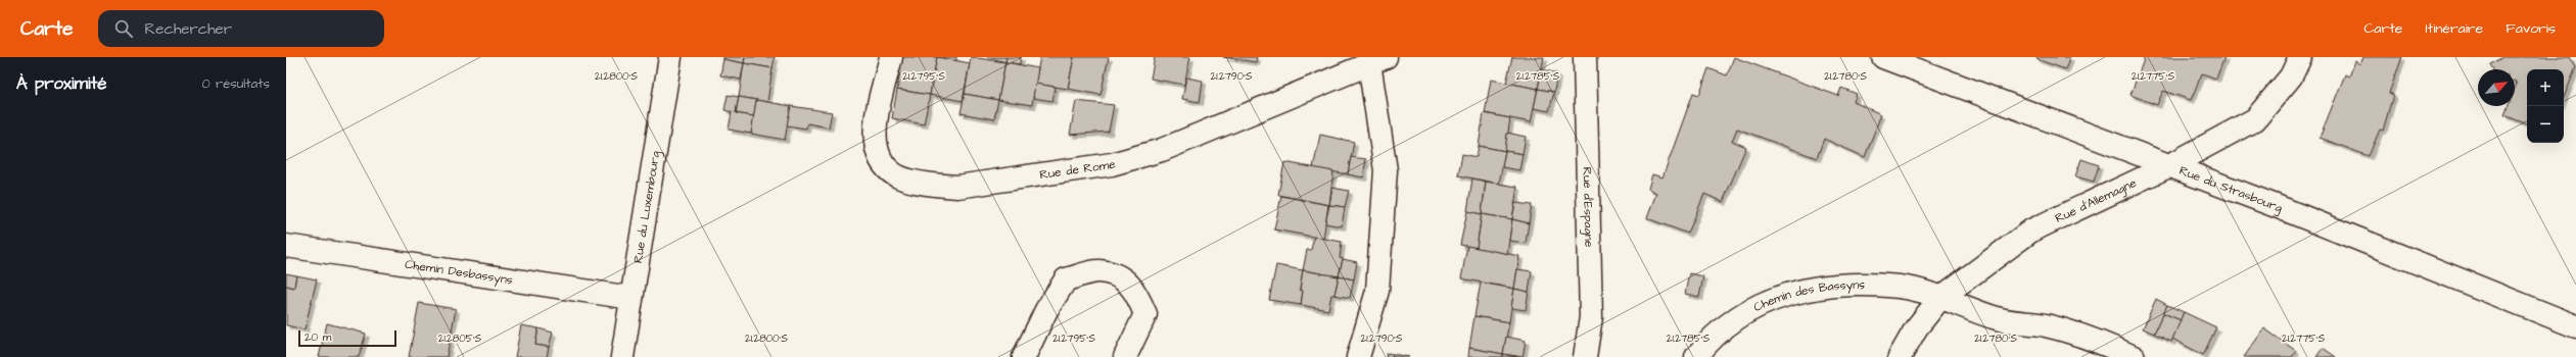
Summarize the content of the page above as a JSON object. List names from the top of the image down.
{
  "streets": {
    "street": [
      "Rue de Rome",
      "Rue du Strasbourg",
      "Rue d'Allemagne",
      "Rue du Luxembourg",
      "Rue d'Espagne",
      "Chemin Desbassyns",
      "Chemin des Bassyns"
    ]
  },
  "crossings": [
    ["Rue du Strasbourg", "Rue d'Allemagne"],
    ["Rue d'Allemagne", "Chemin des Bassyns"],
    ["Rue du Luxembourg", "Chemin Desbassyns"]
  ],
  "scale_bar": "20 m",
  "north": "top right",
  "page": {
    "header": "Carte",
    "search": "Rechercher",
    "nav": ["Carte", "Itinéraire", "Favoris"],
    "heading": ["À proximité", "0 résultats"],
    "map_buttons": ["+", "−"],
    "scale": "20 m"
  },
  "coordinates": [
    "21.2800°S",
    "21.2795°S",
    "21.2790°S",
    "21.2785°S",
    "21.2780°S",
    "21.2775°S",
    "21.2805°S"
  ]
}
